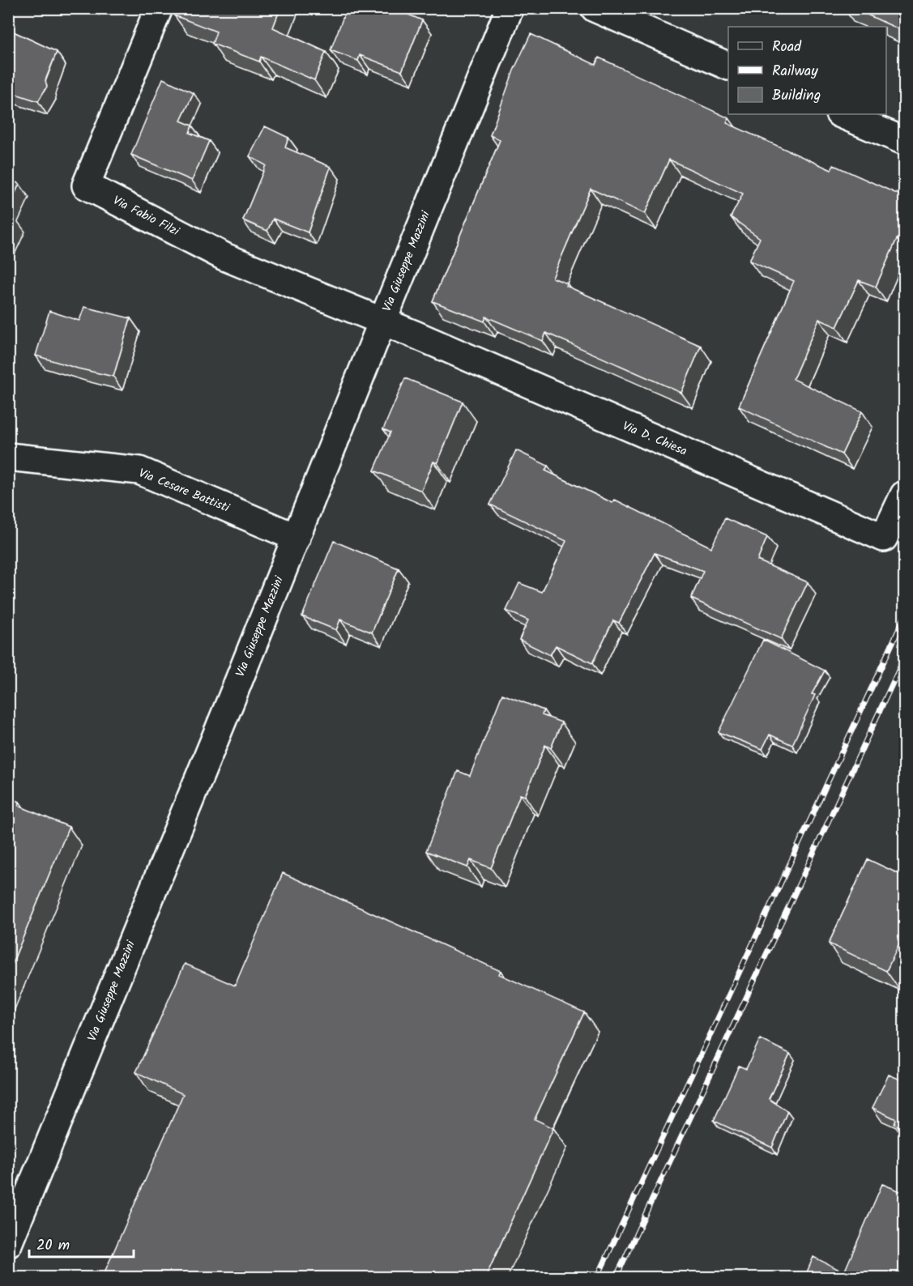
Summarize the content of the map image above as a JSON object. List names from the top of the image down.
{
  "streets": {
    "street": [
      "Via Fabio Filzi",
      "Via Giuseppe Mazzini",
      "Via D. Chiesa",
      "Via Cesare Battisti"
    ]
  },
  "crossings": [
    ["Via Fabio Filzi", "Via Giuseppe Mazzini"],
    ["Via Fabio Filzi", "Via D. Chiesa"],
    ["Via Giuseppe Mazzini", "Via D. Chiesa"],
    ["Via Giuseppe Mazzini", "Via Cesare Battisti"]
  ],
  "legend": ["Road", "Railway", "Building"],
  "scale_bar": "20 m"
}
